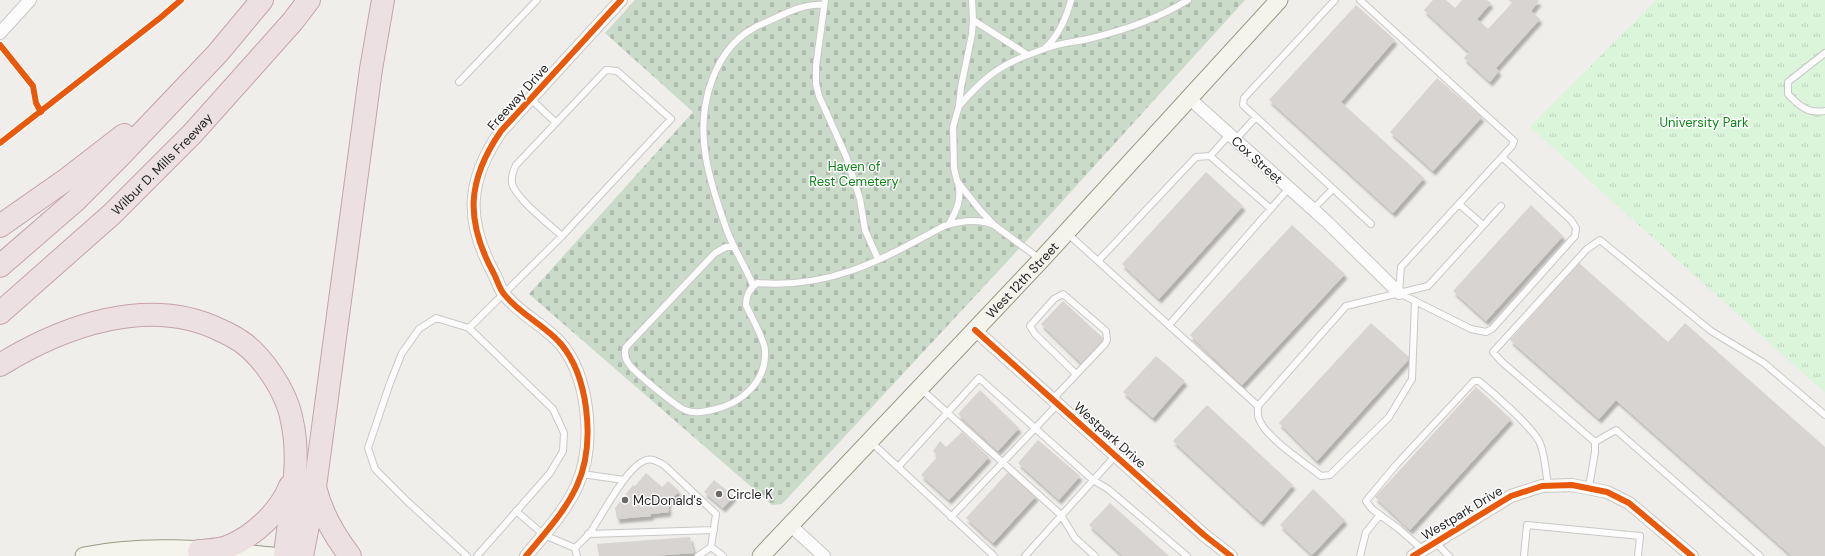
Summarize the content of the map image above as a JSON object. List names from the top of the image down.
{
  "streets": {
    "highway": ["Wilbur D. Mills Freeway"],
    "main road": ["West 12th Street"],
    "street": ["Freeway Drive", "Cox Street", "Westpark Drive"]
  },
  "crossings": [
    ["Cox Street", "West 12th Street"],
    ["West 12th Street", "Westpark Drive"]
  ],
  "parks": ["University Park", "Haven of Rest Cemetery"],
  "places": ["Circle K", "McDonald's"]
}
